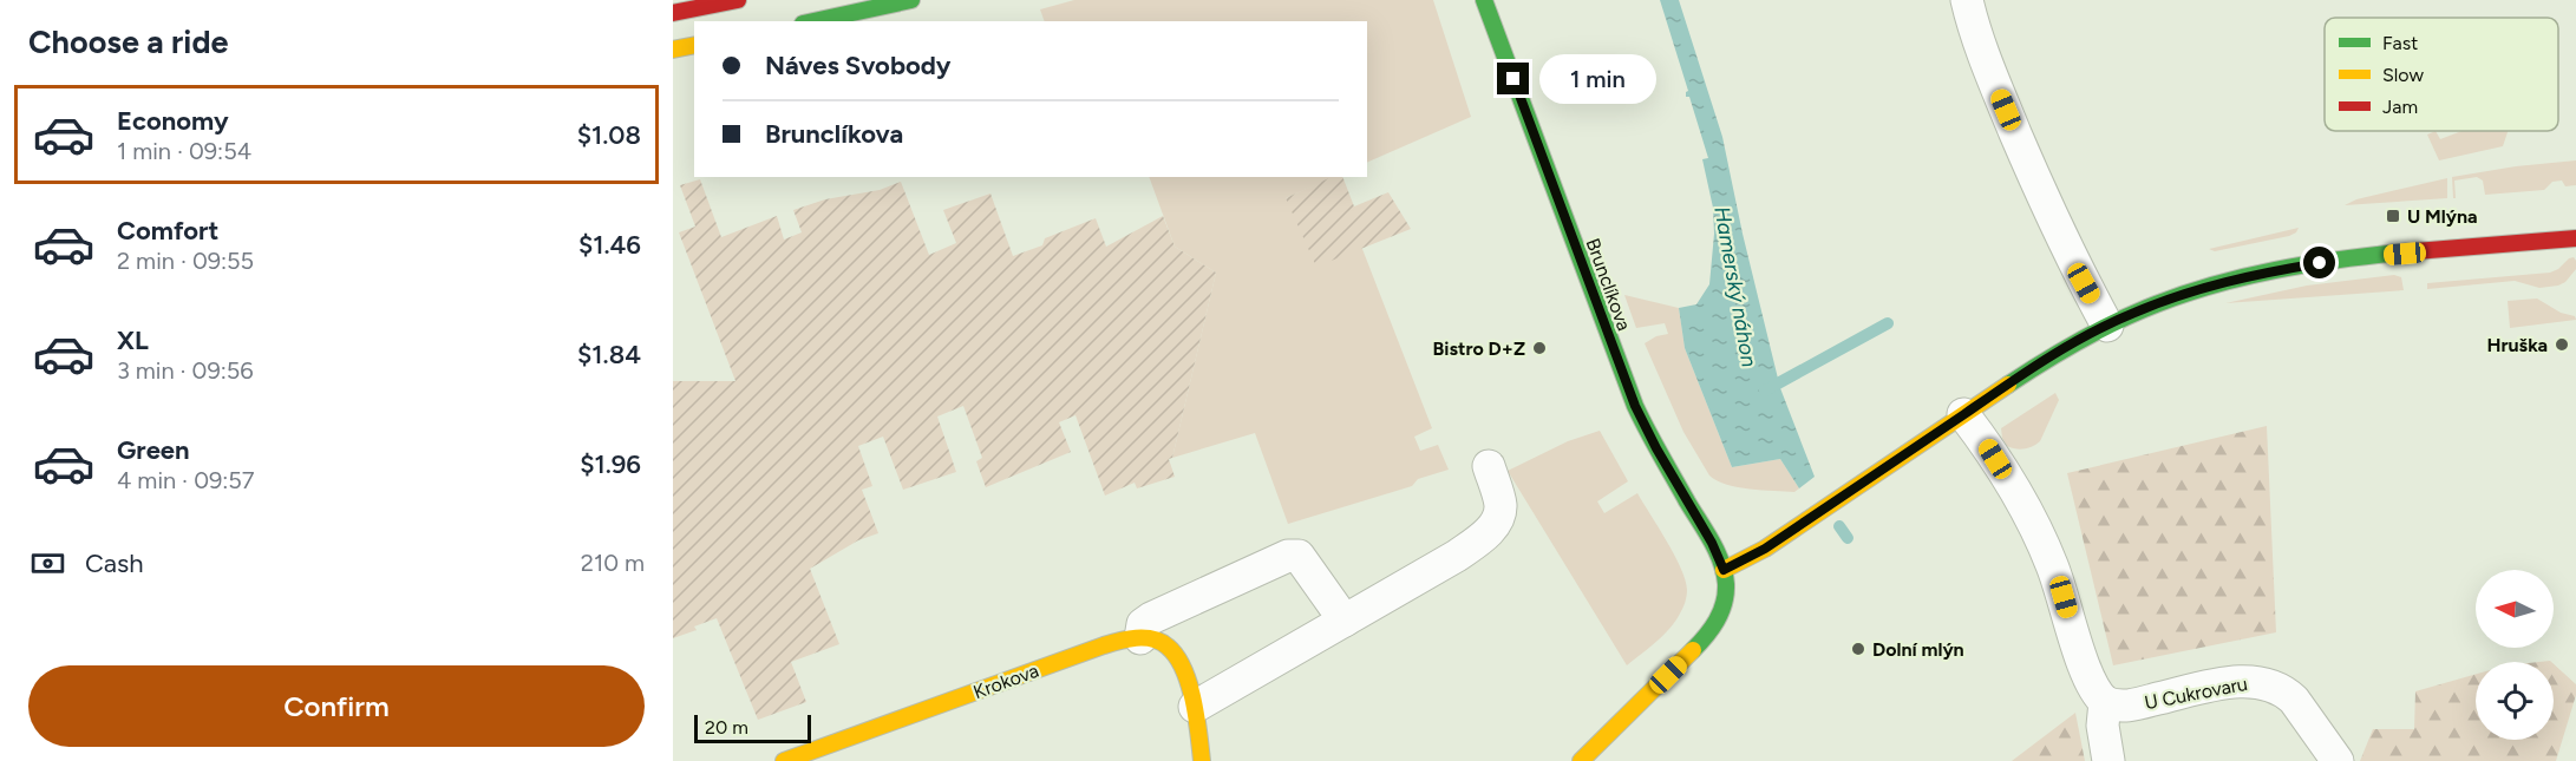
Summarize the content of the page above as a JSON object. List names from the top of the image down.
{
  "streets": {
    "street": ["Brunclíkova", "Krokova", "U Cukrovaru"]
  },
  "water": ["Hamerský náhon"],
  "places": {
    "transit": ["U Mlýna"],
    "other": ["Hruška", "Bistro D+Z", "Dolní mlýn"]
  },
  "legend": ["Fast", "Slow", "Jam"],
  "scale_bar": "20 m",
  "north": "left",
  "page": {
    "heading": "Choose a ride",
    "banner": ["Náves Svobody", "Brunclíkova"],
    "bubble": "1 min",
    "list": [
      {
        "name": "Economy",
        "note": "1 min · 09:54",
        "value": "$1.08"
      },
      {
        "name": "Comfort",
        "note": "2 min · 09:55",
        "value": "$1.46"
      },
      {
        "name": "XL",
        "note": "3 min · 09:56",
        "value": "$1.84"
      },
      {
        "name": "Green",
        "note": "4 min · 09:57",
        "value": "$1.96"
      }
    ],
    "pay": ["Cash", "210 m"],
    "buttons": "Confirm",
    "scale": "20 m"
  }
}
